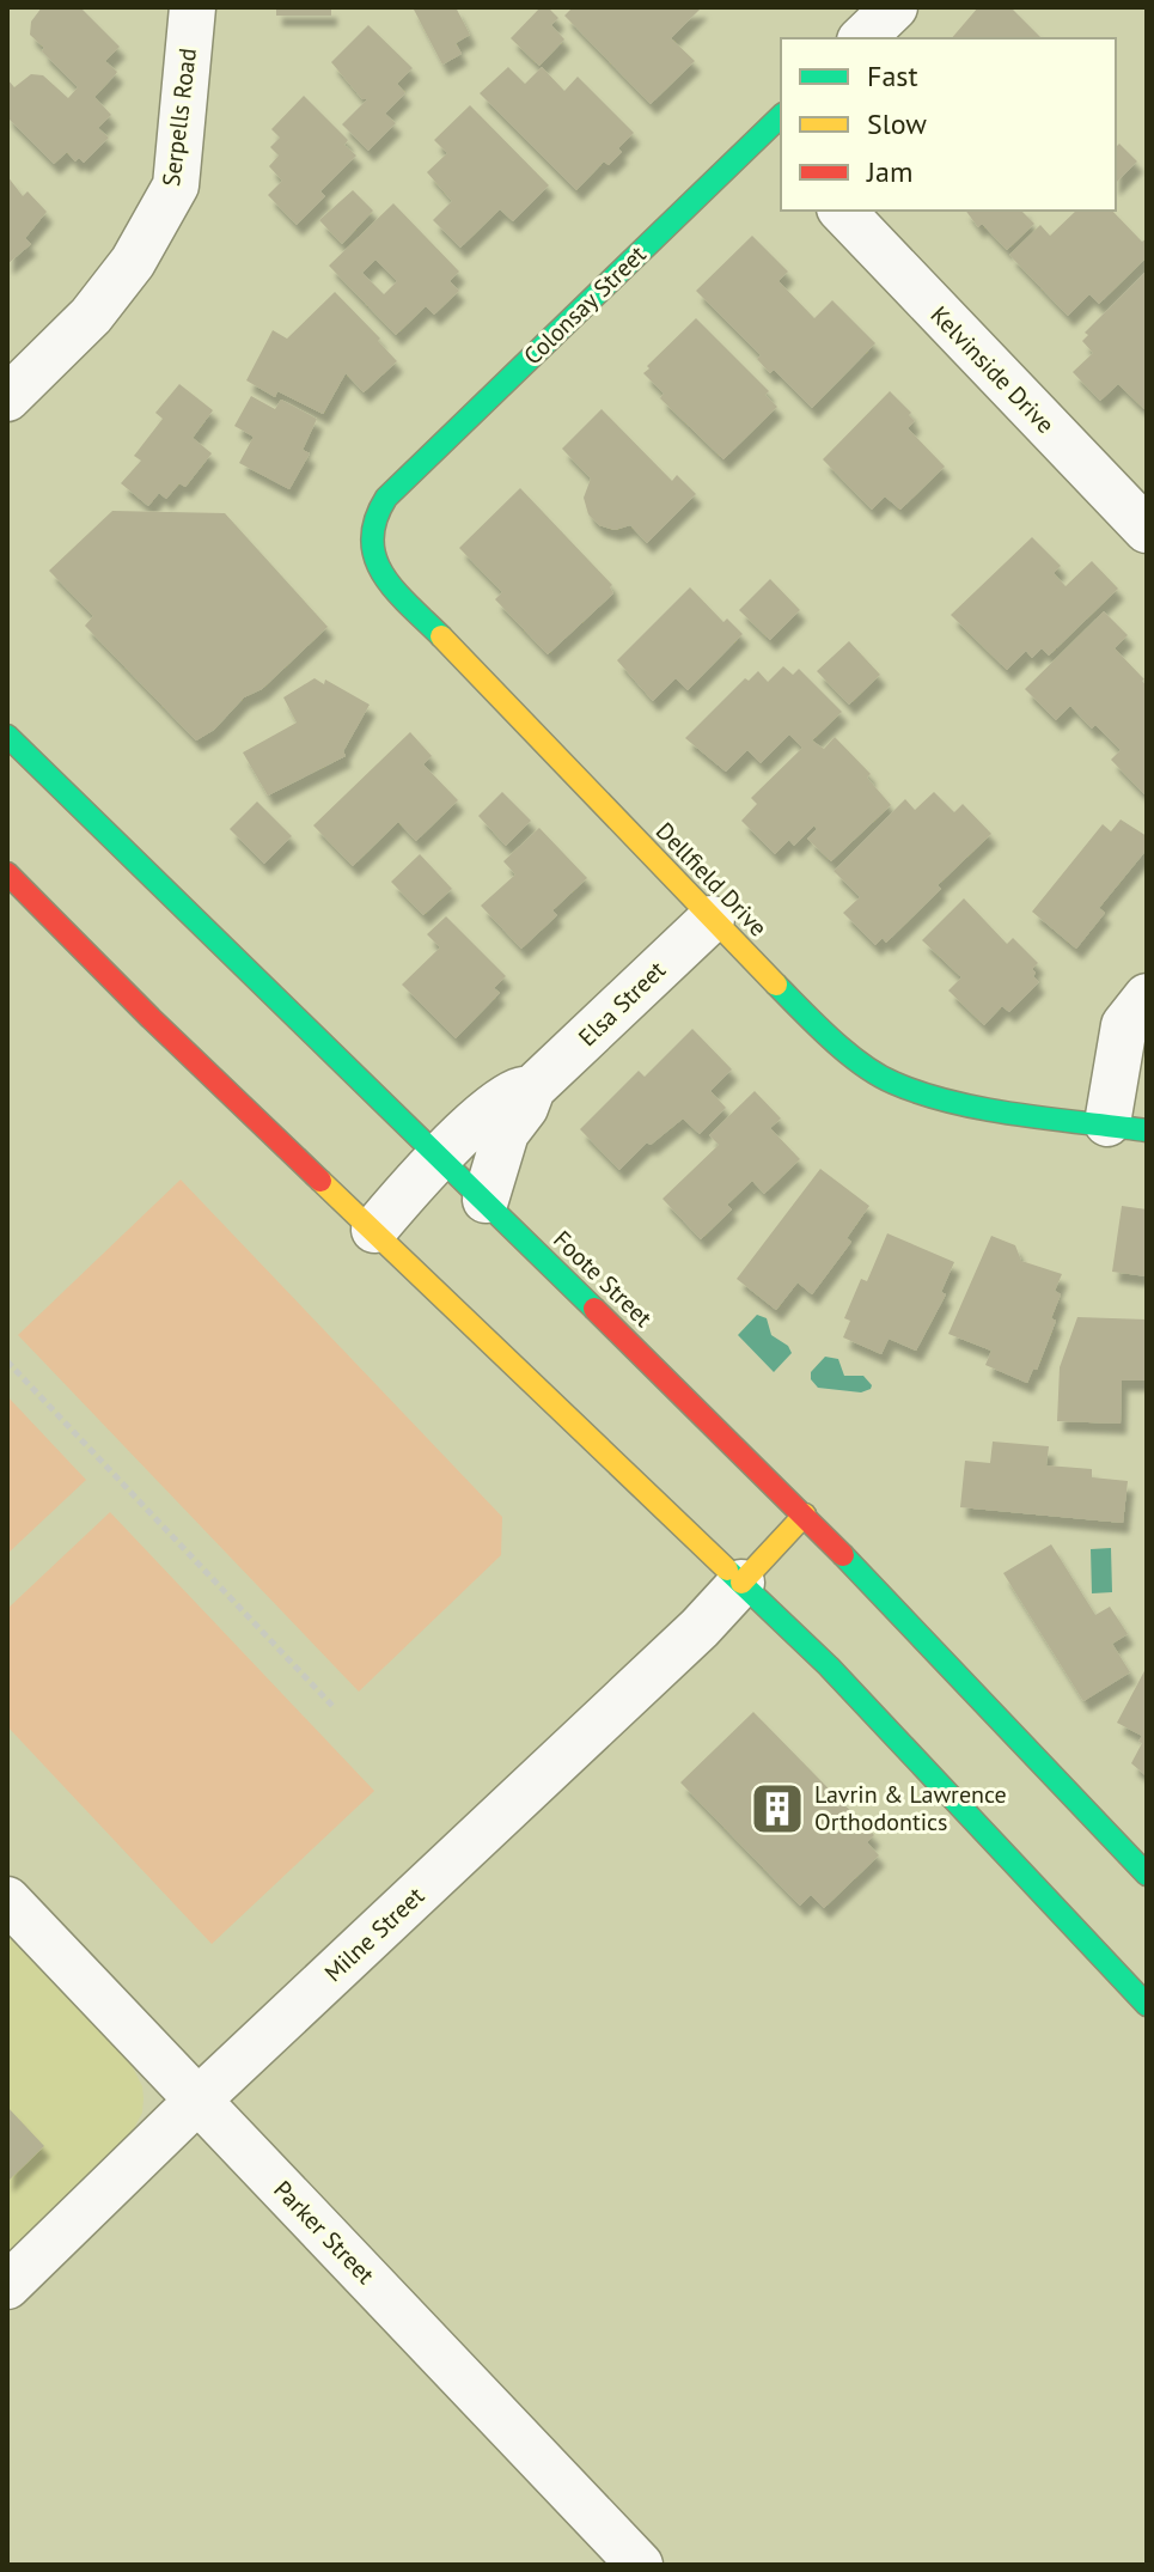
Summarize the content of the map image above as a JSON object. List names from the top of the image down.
{
  "streets": {
    "main road": ["Colonsay Street", "Dellfield Drive", "Foote Street"],
    "street": [
      "Serpells Road",
      "Kelvinside Drive",
      "Elsa Street",
      "Milne Street",
      "Parker Street"
    ]
  },
  "crossings": [
    ["Colonsay Street", "Dellfield Drive"],
    ["Dellfield Drive", "Elsa Street"],
    ["Elsa Street", "Foote Street"],
    ["Milne Street", "Parker Street"]
  ],
  "places": {
    "building": ["Lavrin & Lawrence Orthodontics"]
  },
  "legend": ["Fast", "Slow", "Jam"]
}
